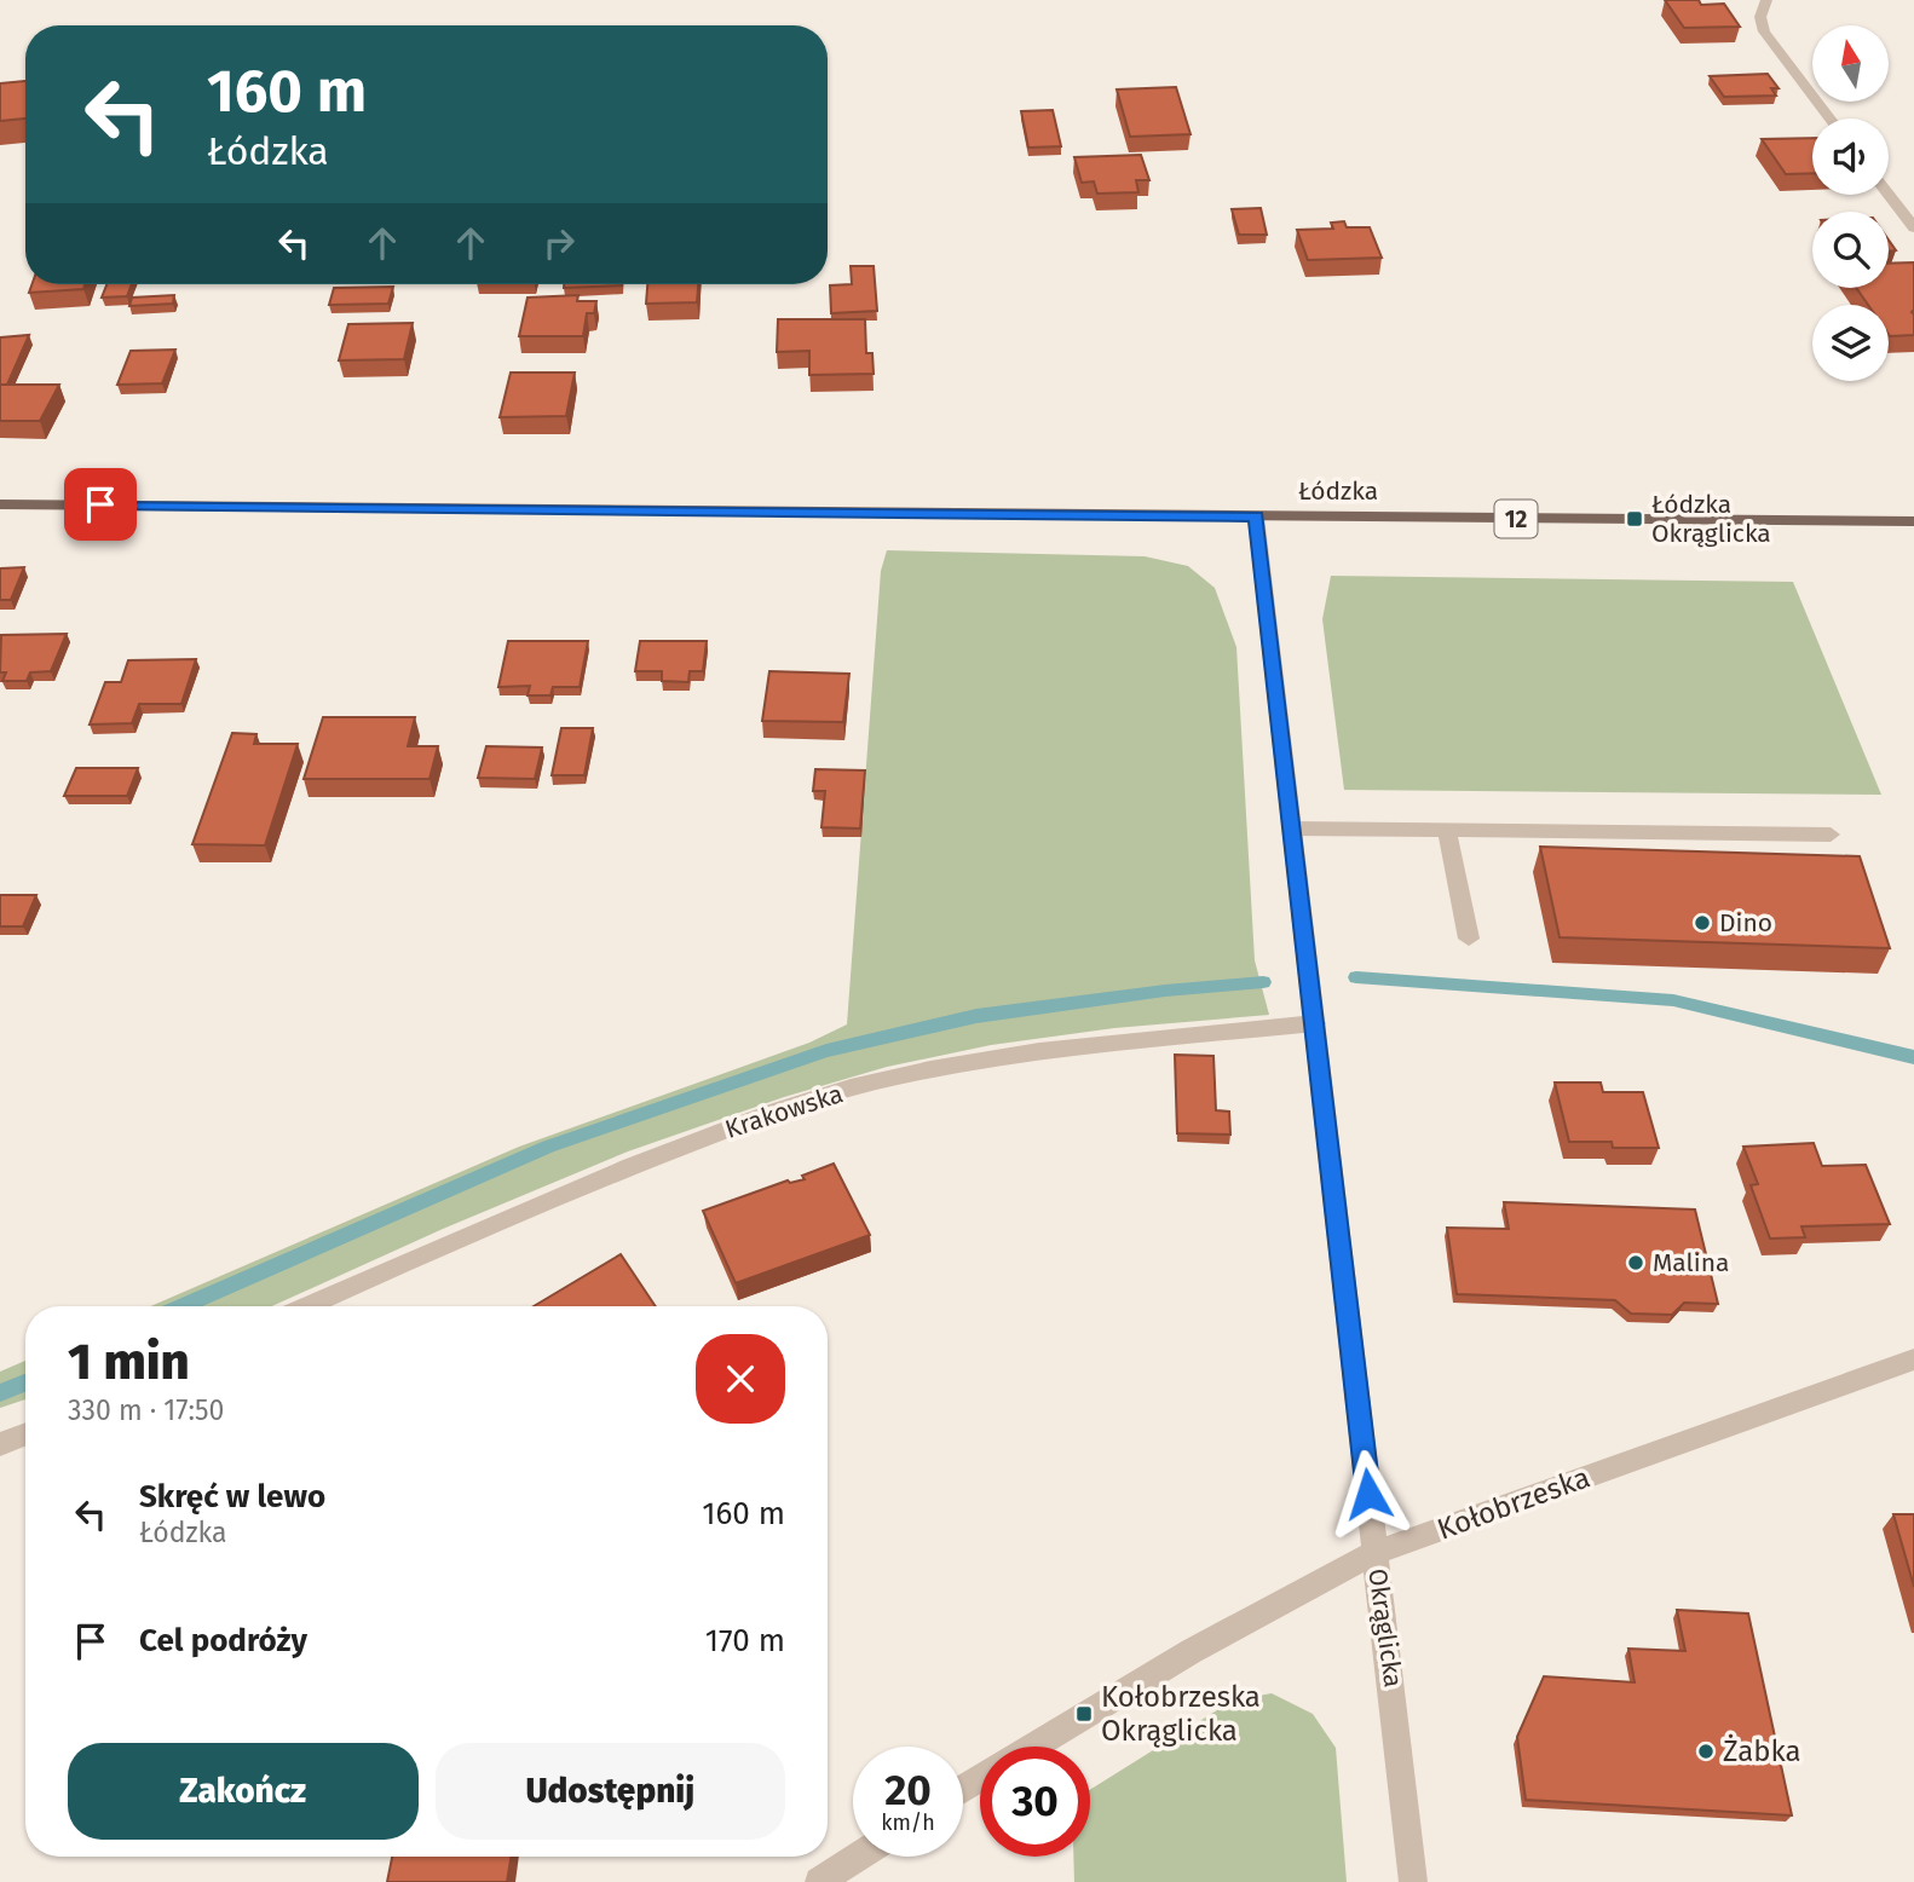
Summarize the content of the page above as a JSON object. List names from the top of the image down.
{
  "streets": {
    "main road": ["Łódzka", "12"],
    "street": ["Krakowska", "Kołobrzeska", "Okrąglicka"]
  },
  "crossings": [
    ["Łódzka", "Okrąglicka"],
    ["Krakowska", "Okrąglicka"],
    ["Kołobrzeska", "Okrąglicka"]
  ],
  "places": {
    "transit": ["Łódzka Okrąglicka", "Kołobrzeska Okrąglicka"],
    "other": ["Dino", "Malina", "Żabka"]
  },
  "north": "top",
  "page": {
    "turn": ["160 m", "Łódzka"],
    "heading": ["1 min", "330 m · 17:50"],
    "list": [
      {
        "name": "Skręć w lewo",
        "note": "Łódzka",
        "value": "160 m"
      },
      {
        "name": "Cel podróży",
        "value": "170 m"
      }
    ],
    "buttons": ["Zakończ", "Udostępnij"],
    "speed": "20 km/h",
    "limit": "30"
  }
}
